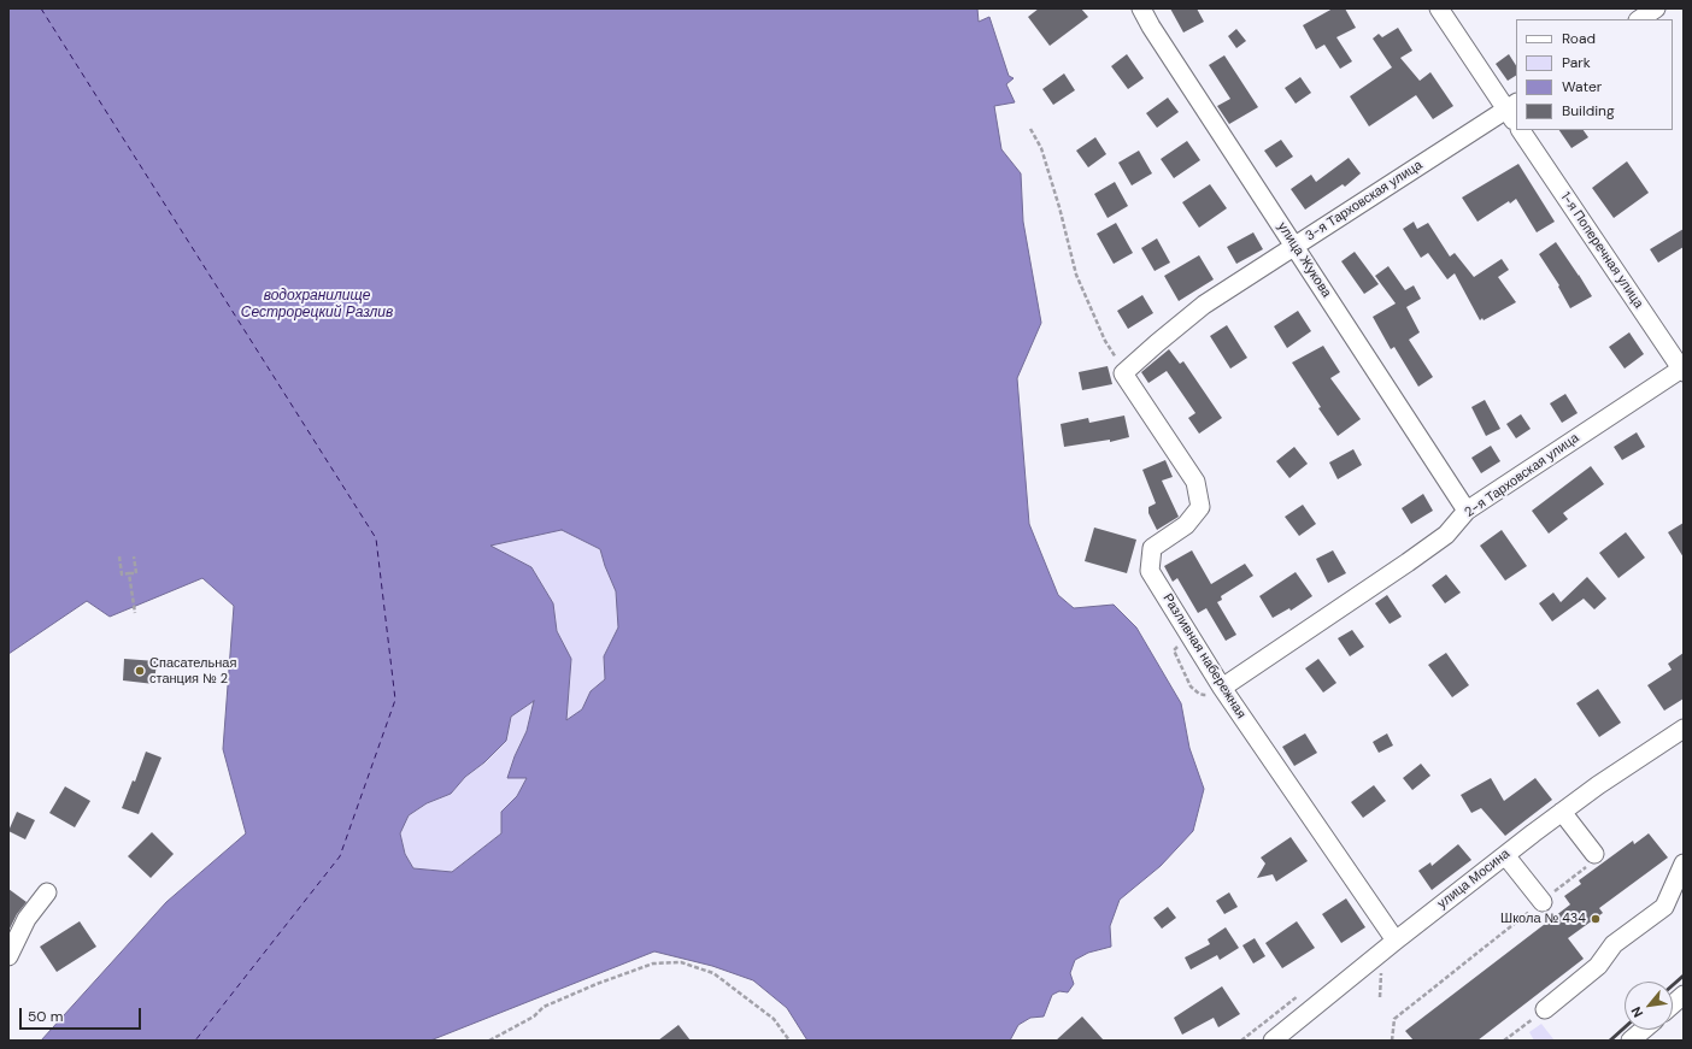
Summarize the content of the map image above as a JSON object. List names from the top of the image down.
{
  "streets": {
    "street": [
      "3-я Тарховская улица",
      "1-я Поперечная улица",
      "улица Жукова",
      "2-я Тарховская улица",
      "Разливная набережная",
      "улица Мосина"
    ]
  },
  "crossings": [
    ["3-я Тарховская улица", "улица Жукова"],
    ["3-я Тарховская улица", "Разливная набережная"],
    ["1-я Поперечная улица", "2-я Тарховская улица"],
    ["улица Жукова", "2-я Тарховская улица"],
    ["2-я Тарховская улица", "Разливная набережная"],
    ["Разливная набережная", "улица Мосина"]
  ],
  "water": ["водохранилище Сестрорецкий Разлив"],
  "places": ["Спасательная станция № 2", "Школа № 434"],
  "legend": [
    "Road",
    "Park",
    "Water",
    "Building"
  ],
  "scale_bar": "50 m",
  "north": "bottom left"
}
